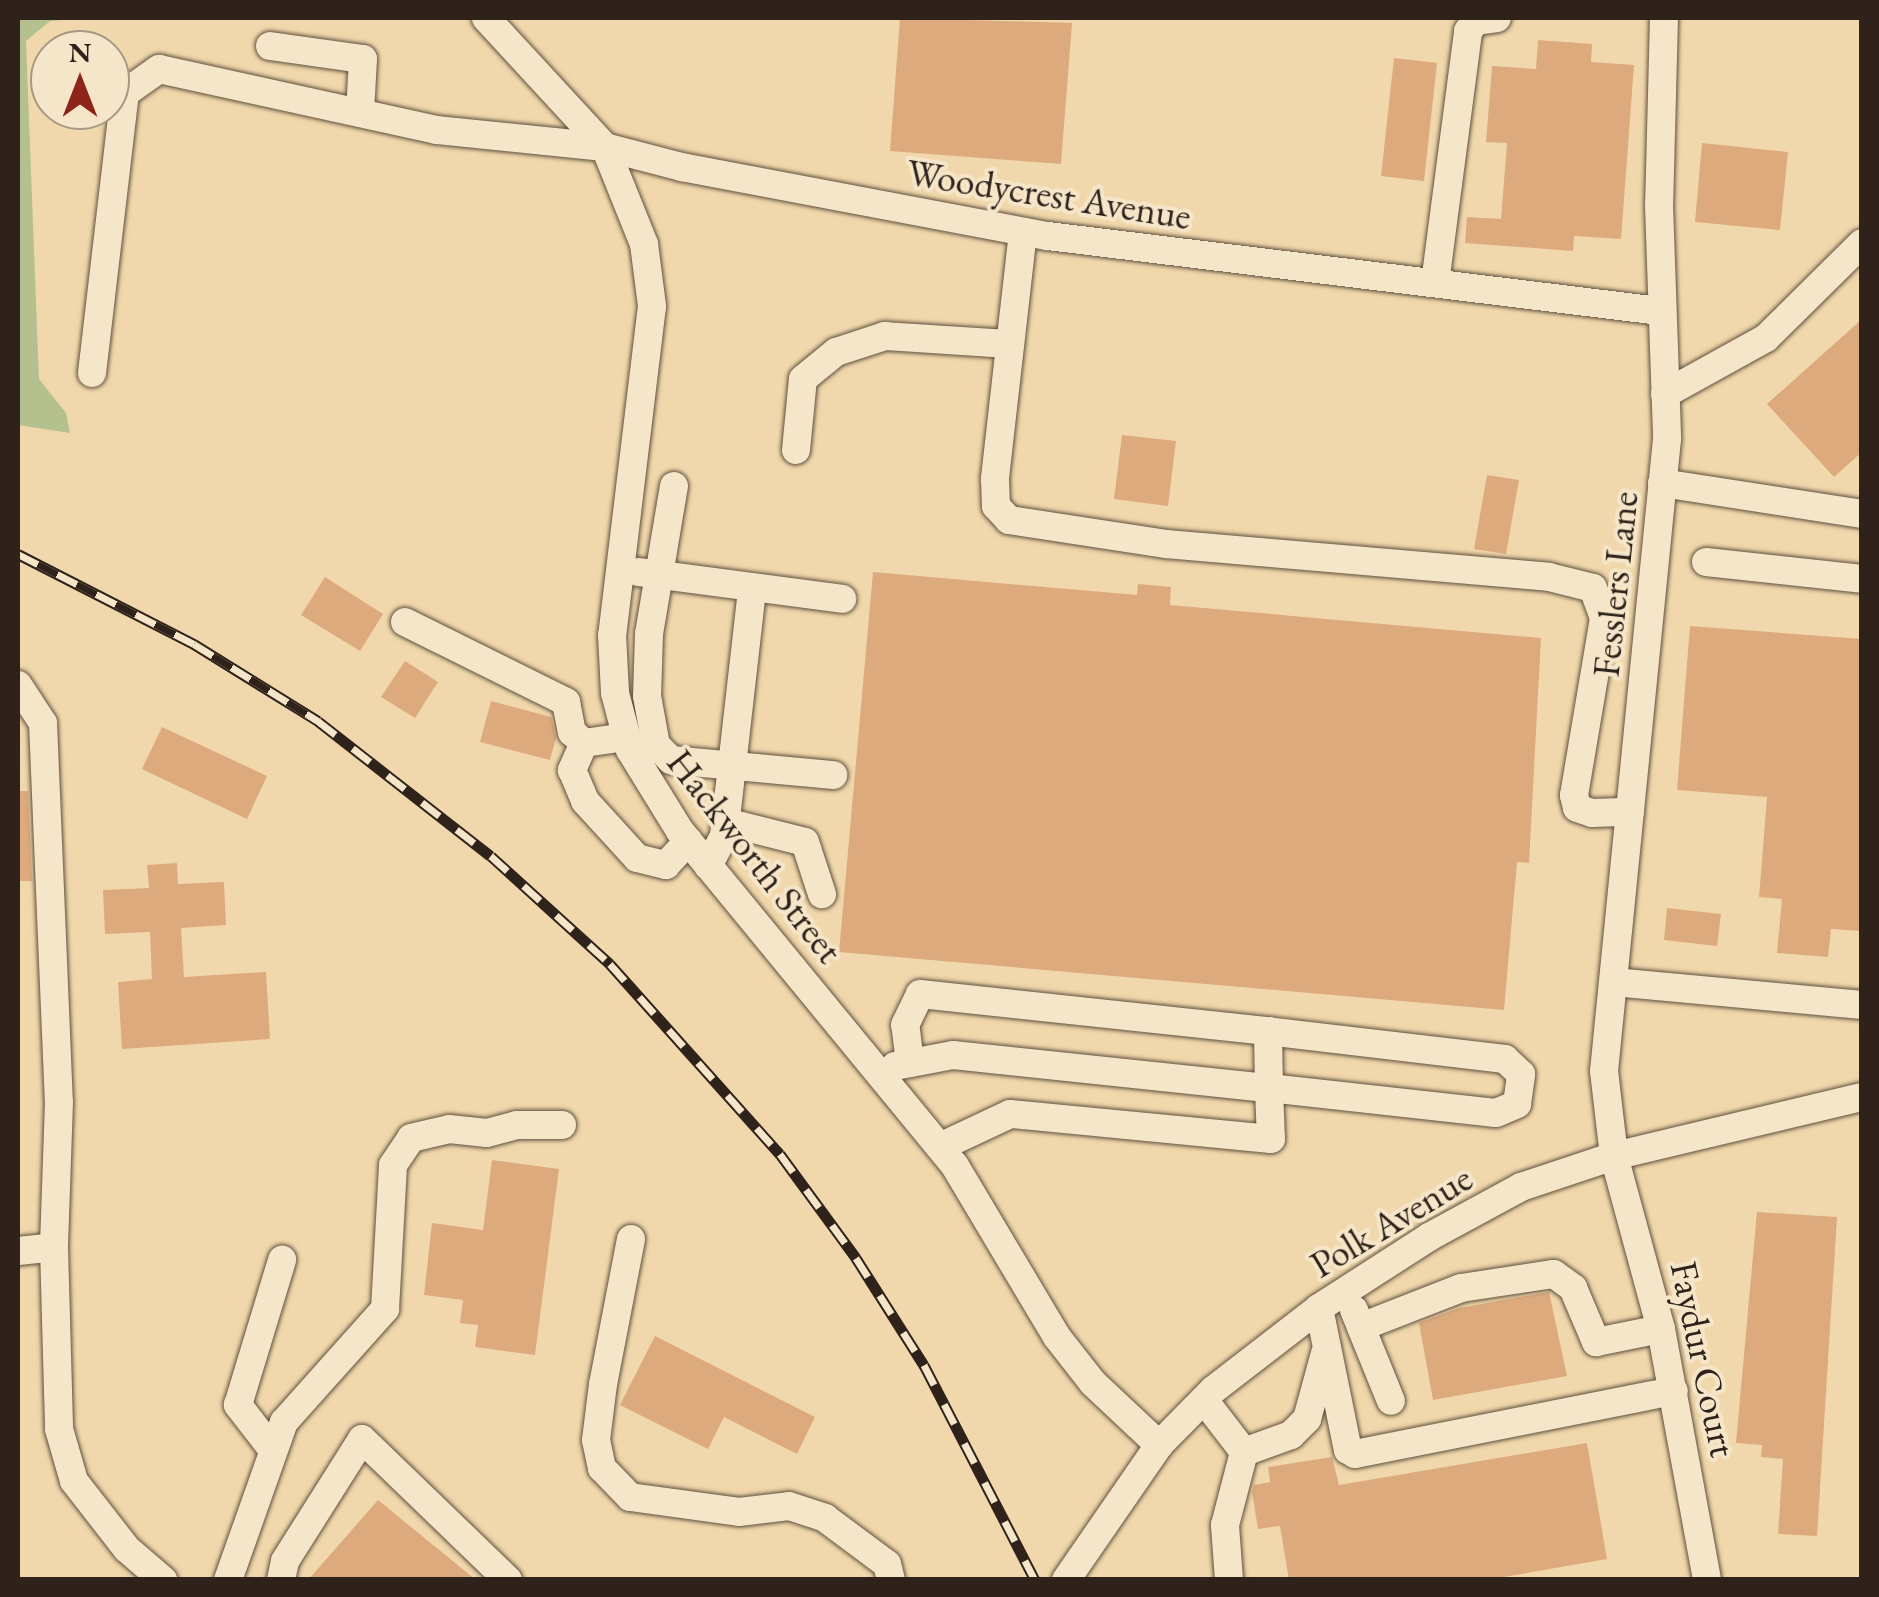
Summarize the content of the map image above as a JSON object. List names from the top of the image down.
{
  "streets": {
    "street": [
      "Woodycrest Avenue",
      "Fesslers Lane",
      "Hackworth Street",
      "Polk Avenue",
      "Faydur Court"
    ]
  },
  "crossings": [
    ["Woodycrest Avenue", "Fesslers Lane"],
    ["Woodycrest Avenue", "Hackworth Street"],
    ["Fesslers Lane", "Polk Avenue"],
    ["Fesslers Lane", "Faydur Court"],
    ["Hackworth Street", "Polk Avenue"],
    ["Polk Avenue", "Faydur Court"]
  ],
  "north": "top"
}
